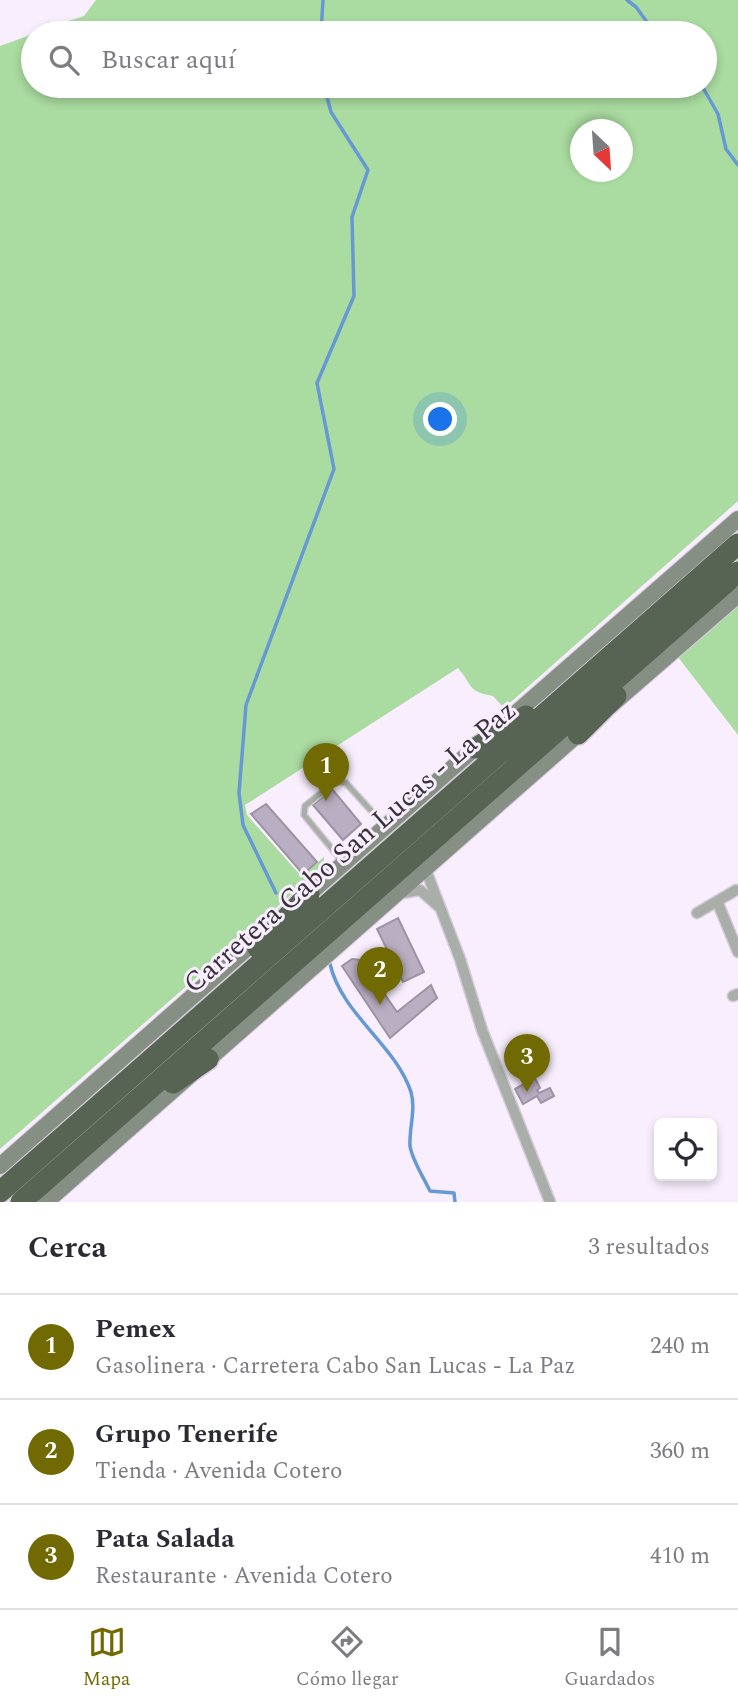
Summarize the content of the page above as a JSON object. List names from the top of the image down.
{
  "streets": {
    "highway": ["Carretera Cabo San Lucas - La Paz"]
  },
  "north": "bottom right",
  "page": {
    "search": "Buscar aquí",
    "pins": ["1", "2", "3"],
    "heading": ["Cerca", "3 resultados"],
    "list": [
      {
        "mark": "1",
        "name": "Pemex",
        "note": "Gasolinera · Carretera Cabo San Lucas - La Paz",
        "value": "240 m"
      },
      {
        "mark": "2",
        "name": "Grupo Tenerife",
        "note": "Tienda · Avenida Cotero",
        "value": "360 m"
      },
      {
        "mark": "3",
        "name": "Pata Salada",
        "note": "Restaurante · Avenida Cotero",
        "value": "410 m"
      }
    ],
    "nav": ["Mapa", "Cómo llegar", "Guardados"]
  }
}
